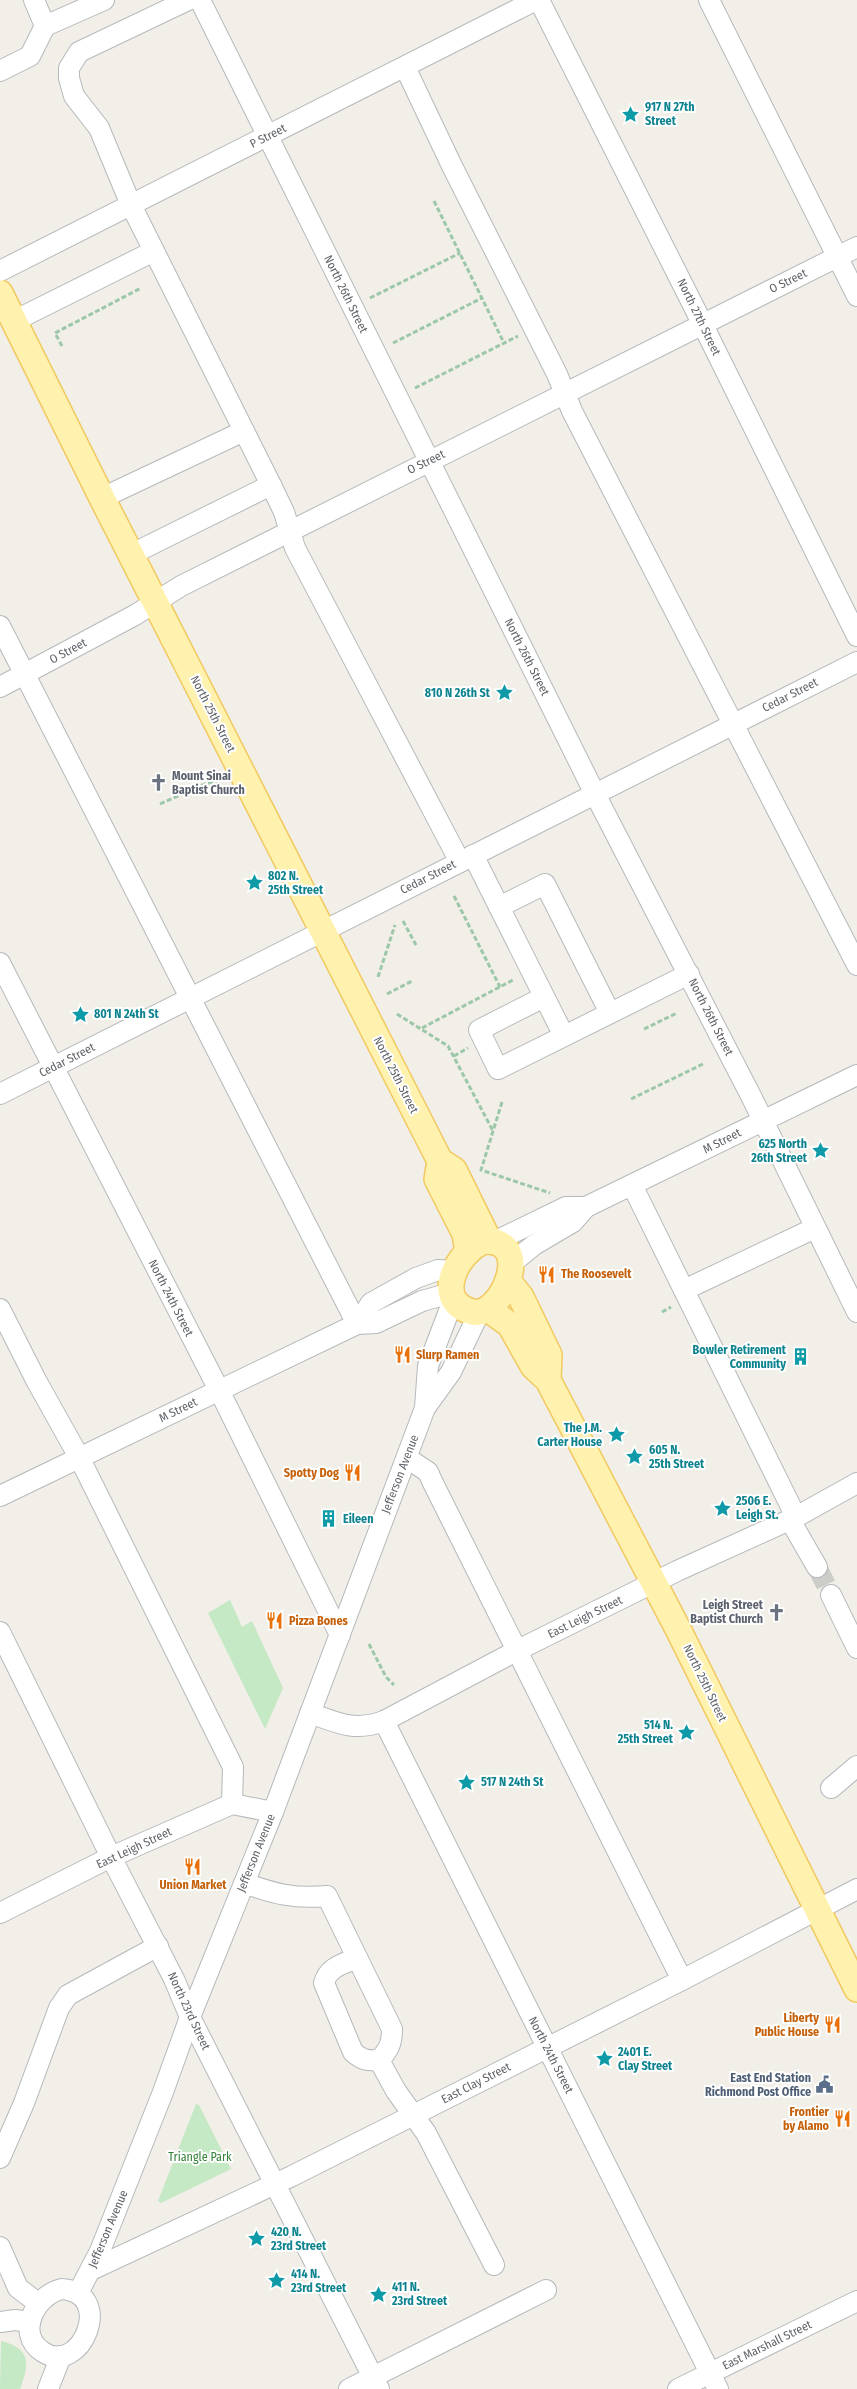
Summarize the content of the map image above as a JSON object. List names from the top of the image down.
{
  "streets": {
    "main road": ["North 25th Street"],
    "street": [
      "P Street",
      "O Street",
      "North 26th Street",
      "North 27th Street",
      "Cedar Street",
      "M Street",
      "North 24th Street",
      "Jefferson Avenue",
      "East Leigh Street",
      "North 23rd Street",
      "East Clay Street",
      "East Marshall Street"
    ]
  },
  "crossings": [
    ["P Street", "North 26th Street"],
    ["P Street", "North 27th Street"],
    ["O Street", "North 26th Street"],
    ["O Street", "North 27th Street"],
    ["O Street", "North 25th Street"],
    ["North 26th Street", "Cedar Street"],
    ["North 26th Street", "M Street"],
    ["Cedar Street", "North 25th Street"],
    ["Cedar Street", "North 24th Street"],
    ["North 25th Street", "M Street"],
    ["North 25th Street", "Jefferson Avenue"],
    ["North 25th Street", "East Leigh Street"],
    ["North 25th Street", "East Clay Street"],
    ["M Street", "North 24th Street"],
    ["M Street", "Jefferson Avenue"],
    ["North 24th Street", "Jefferson Avenue"],
    ["North 24th Street", "East Leigh Street"],
    ["North 24th Street", "East Clay Street"],
    ["North 24th Street", "East Marshall Street"],
    ["Jefferson Avenue", "East Leigh Street"],
    ["Jefferson Avenue", "North 23rd Street"],
    ["Jefferson Avenue", "East Clay Street"],
    ["East Leigh Street", "North 23rd Street"],
    ["North 23rd Street", "East Clay Street"]
  ],
  "parks": ["Triangle Park"],
  "places": {
    "place": [
      "917 N 27th Street",
      "810 N 26th St",
      "802 N. 25th Street",
      "801 N 24th St",
      "625 North 26th Street",
      "The J.M. Carter House",
      "605 N. 25th Street",
      "2506 E. Leigh St.",
      "514 N. 25th Street",
      "517 N 24th St",
      "2401 E. Clay Street",
      "420 N. 23rd Street",
      "414 N. 23rd Street",
      "411 N. 23rd Street"
    ],
    "church": ["Mount Sinai Baptist Church", "Leigh Street Baptist Church"],
    "restaurant": [
      "The Roosevelt",
      "Slurp Ramen",
      "Spotty Dog",
      "Pizza Bones",
      "Union Market",
      "Liberty Public House",
      "Frontier by Alamo"
    ],
    "building": ["Bowler Retirement Community", "Eileen"],
    "public building": ["East End Station Richmond Post Office"]
  }
}
